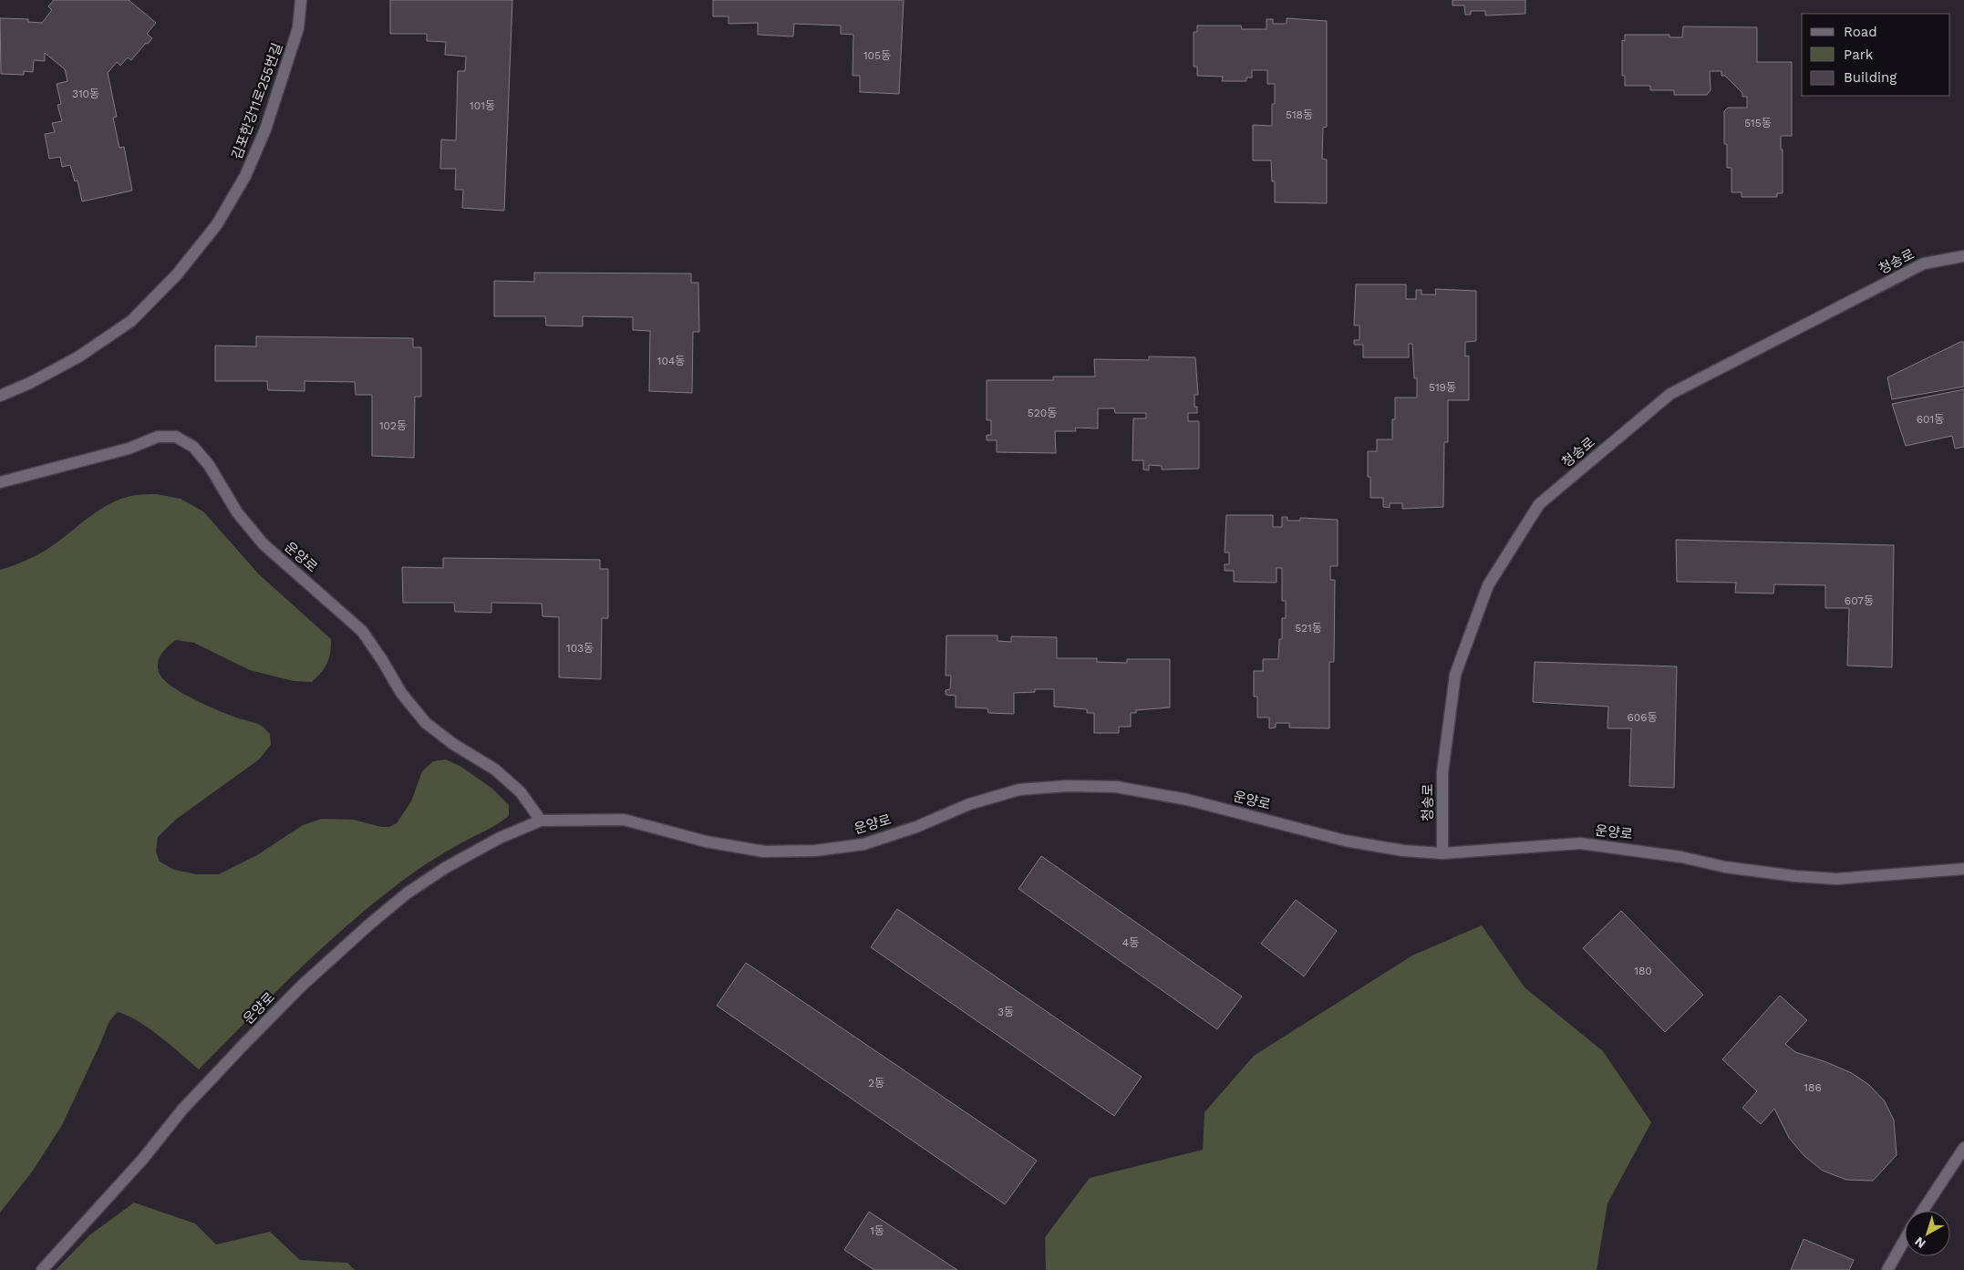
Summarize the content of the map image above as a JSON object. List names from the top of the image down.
{
  "streets": {
    "street": ["김포한강11로255번길", "청송로", "운양로"]
  },
  "crossings": [
    ["청송로", "운양로"]
  ],
  "house_numbers": [
    "105동",
    "310동",
    "101동",
    "518동",
    "515동",
    "104동",
    "519동",
    "520동",
    "601동",
    "102동",
    "607동",
    "521동",
    "103동",
    "606동",
    "4동",
    "180",
    "3동",
    "2동",
    "186",
    "1동"
  ],
  "legend": ["Road", "Park", "Building"],
  "north": "bottom left"
}
